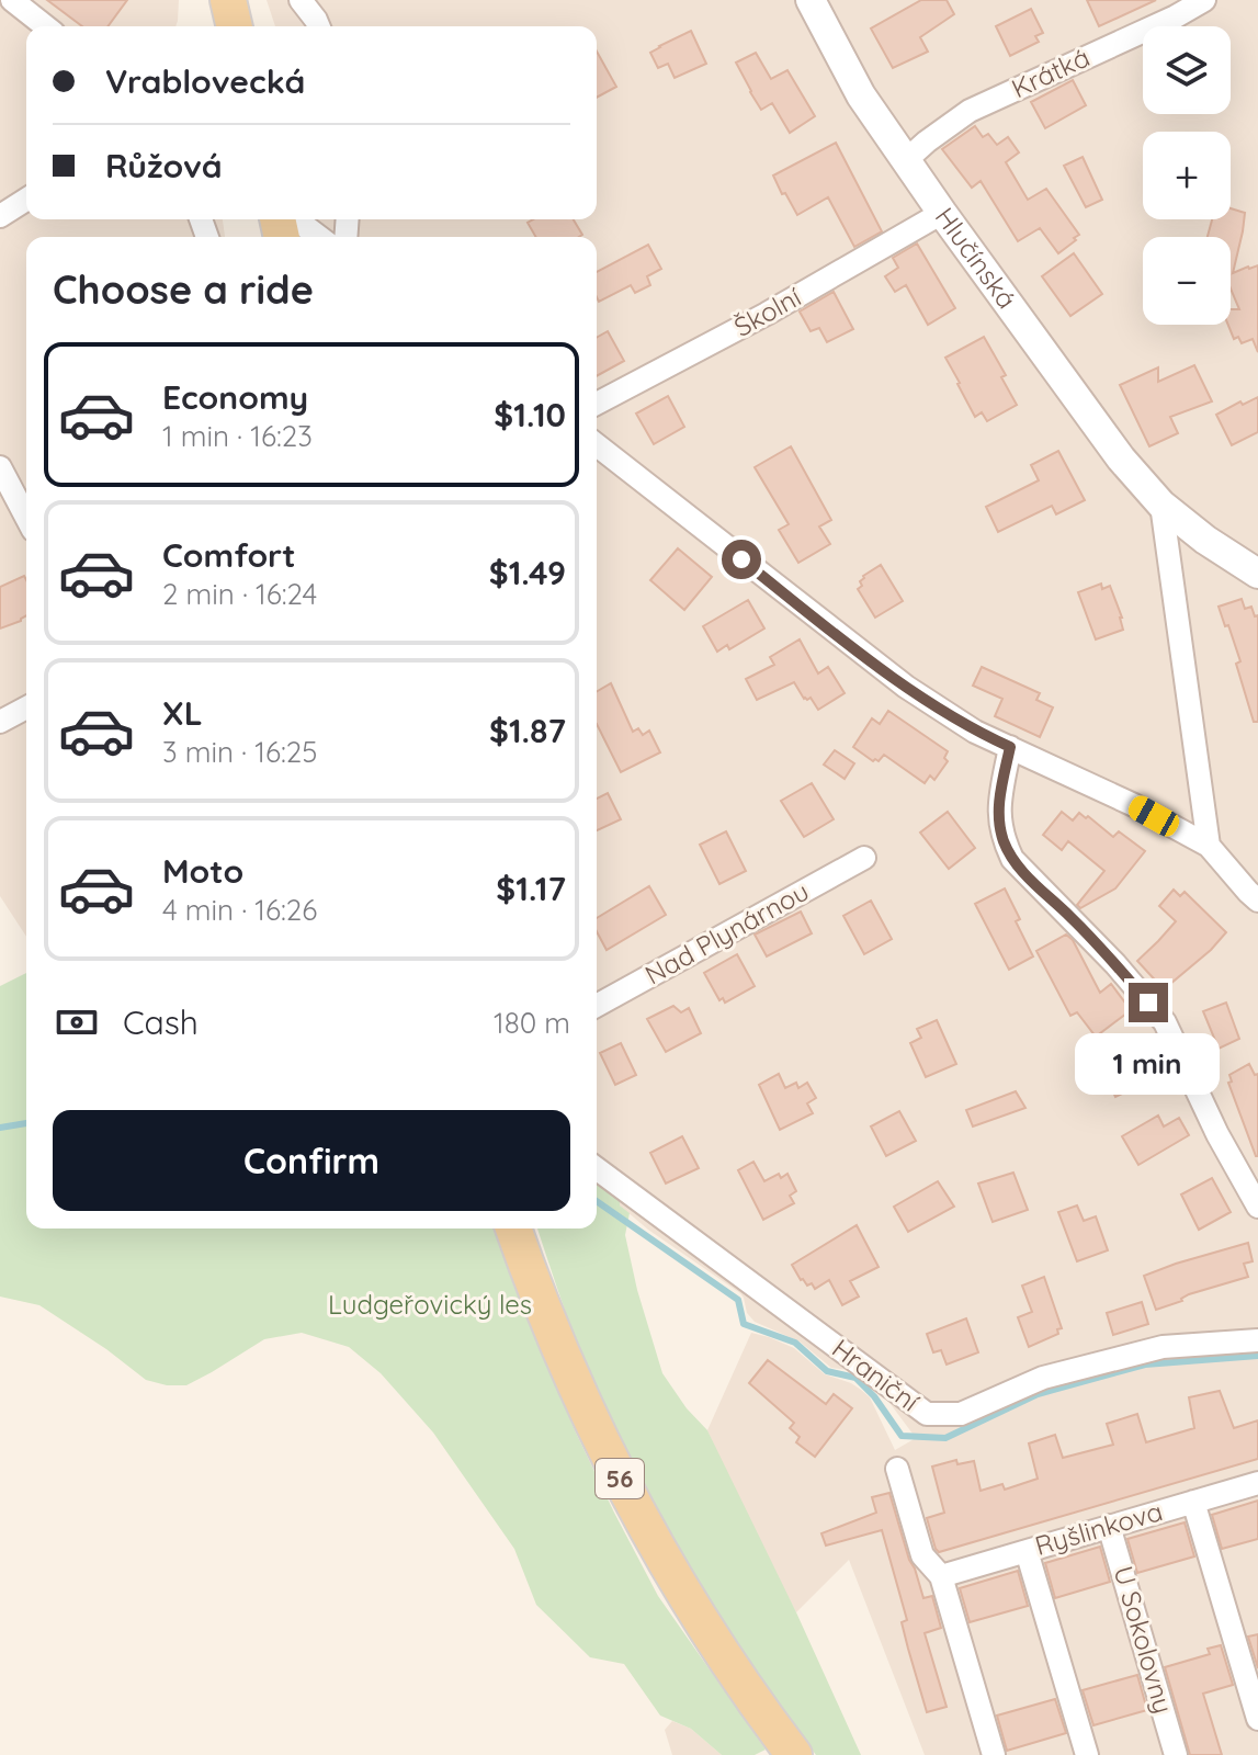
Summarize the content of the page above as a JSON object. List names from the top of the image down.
{
  "streets": {
    "main road": ["56"],
    "street": [
      "Krátká",
      "Hlučínská",
      "Školní",
      "Nad Plynárnou",
      "Hraniční",
      "Ryšlinkova",
      "U Sokolovny"
    ]
  },
  "crossings": [
    ["Krátká", "Hlučínská"],
    ["Hlučínská", "Školní"],
    ["Ryšlinkova", "U Sokolovny"]
  ],
  "parks": ["Ludgeřovický les"],
  "page": {
    "map_buttons": ["+", "−"],
    "banner": ["Vrablovecká", "Růžová"],
    "heading": "Choose a ride",
    "list": [
      {
        "name": "Economy",
        "note": "1 min · 16:23",
        "value": "$1.10"
      },
      {
        "name": "Comfort",
        "note": "2 min · 16:24",
        "value": "$1.49"
      },
      {
        "name": "XL",
        "note": "3 min · 16:25",
        "value": "$1.87"
      },
      {
        "name": "Moto",
        "note": "4 min · 16:26",
        "value": "$1.17"
      }
    ],
    "pay": ["Cash", "180 m"],
    "bubble": "1 min",
    "buttons": "Confirm"
  }
}
